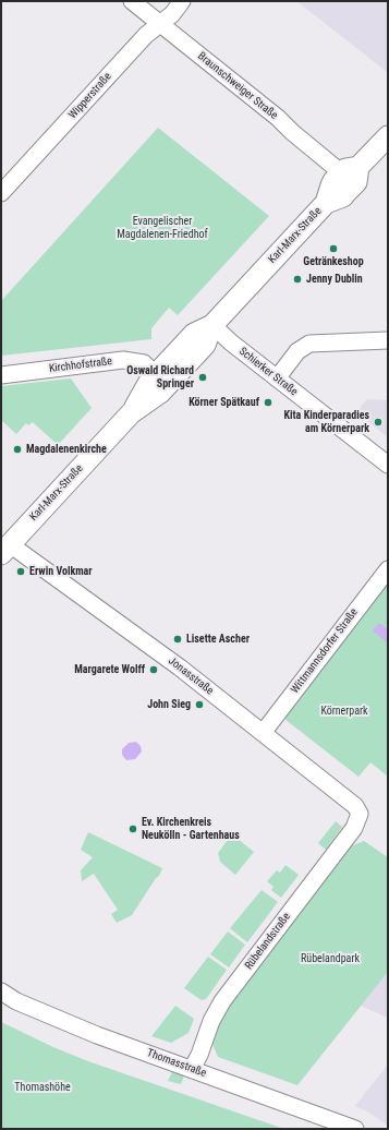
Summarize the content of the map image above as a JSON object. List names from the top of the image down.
{
  "streets": {
    "main road": ["Karl-Marx-Straße"],
    "street": [
      "Braunschweiger Straße",
      "Wipperstraße",
      "Kirchhofstraße",
      "Schierker Straße",
      "Wittmannsdorfer Straße",
      "Jonasstraße",
      "Rübelandstraße",
      "Thomasstraße"
    ]
  },
  "crossings": [
    ["Braunschweiger Straße", "Wipperstraße"],
    ["Braunschweiger Straße", "Karl-Marx-Straße"],
    ["Karl-Marx-Straße", "Kirchhofstraße"],
    ["Karl-Marx-Straße", "Schierker Straße"],
    ["Karl-Marx-Straße", "Jonasstraße"],
    ["Wittmannsdorfer Straße", "Jonasstraße"],
    ["Jonasstraße", "Rübelandstraße"],
    ["Rübelandstraße", "Thomasstraße"]
  ],
  "parks": [
    "Evangelischer Magdalenen-Friedhof",
    "Körnerpark",
    "Rübelandpark",
    "Thomashöhe"
  ],
  "places": [
    "Getränkeshop",
    "Jenny Dublin",
    "Oswald Richard Springer",
    "Körner Spätkauf",
    "Kita Kinderparadies am Körnerpark",
    "Magdalenenkirche",
    "Erwin Volkmar",
    "Lisette Ascher",
    "Margarete Wolff",
    "John Sieg",
    "Ev. Kirchenkreis Neukölln - Gartenhaus"
  ]
}
